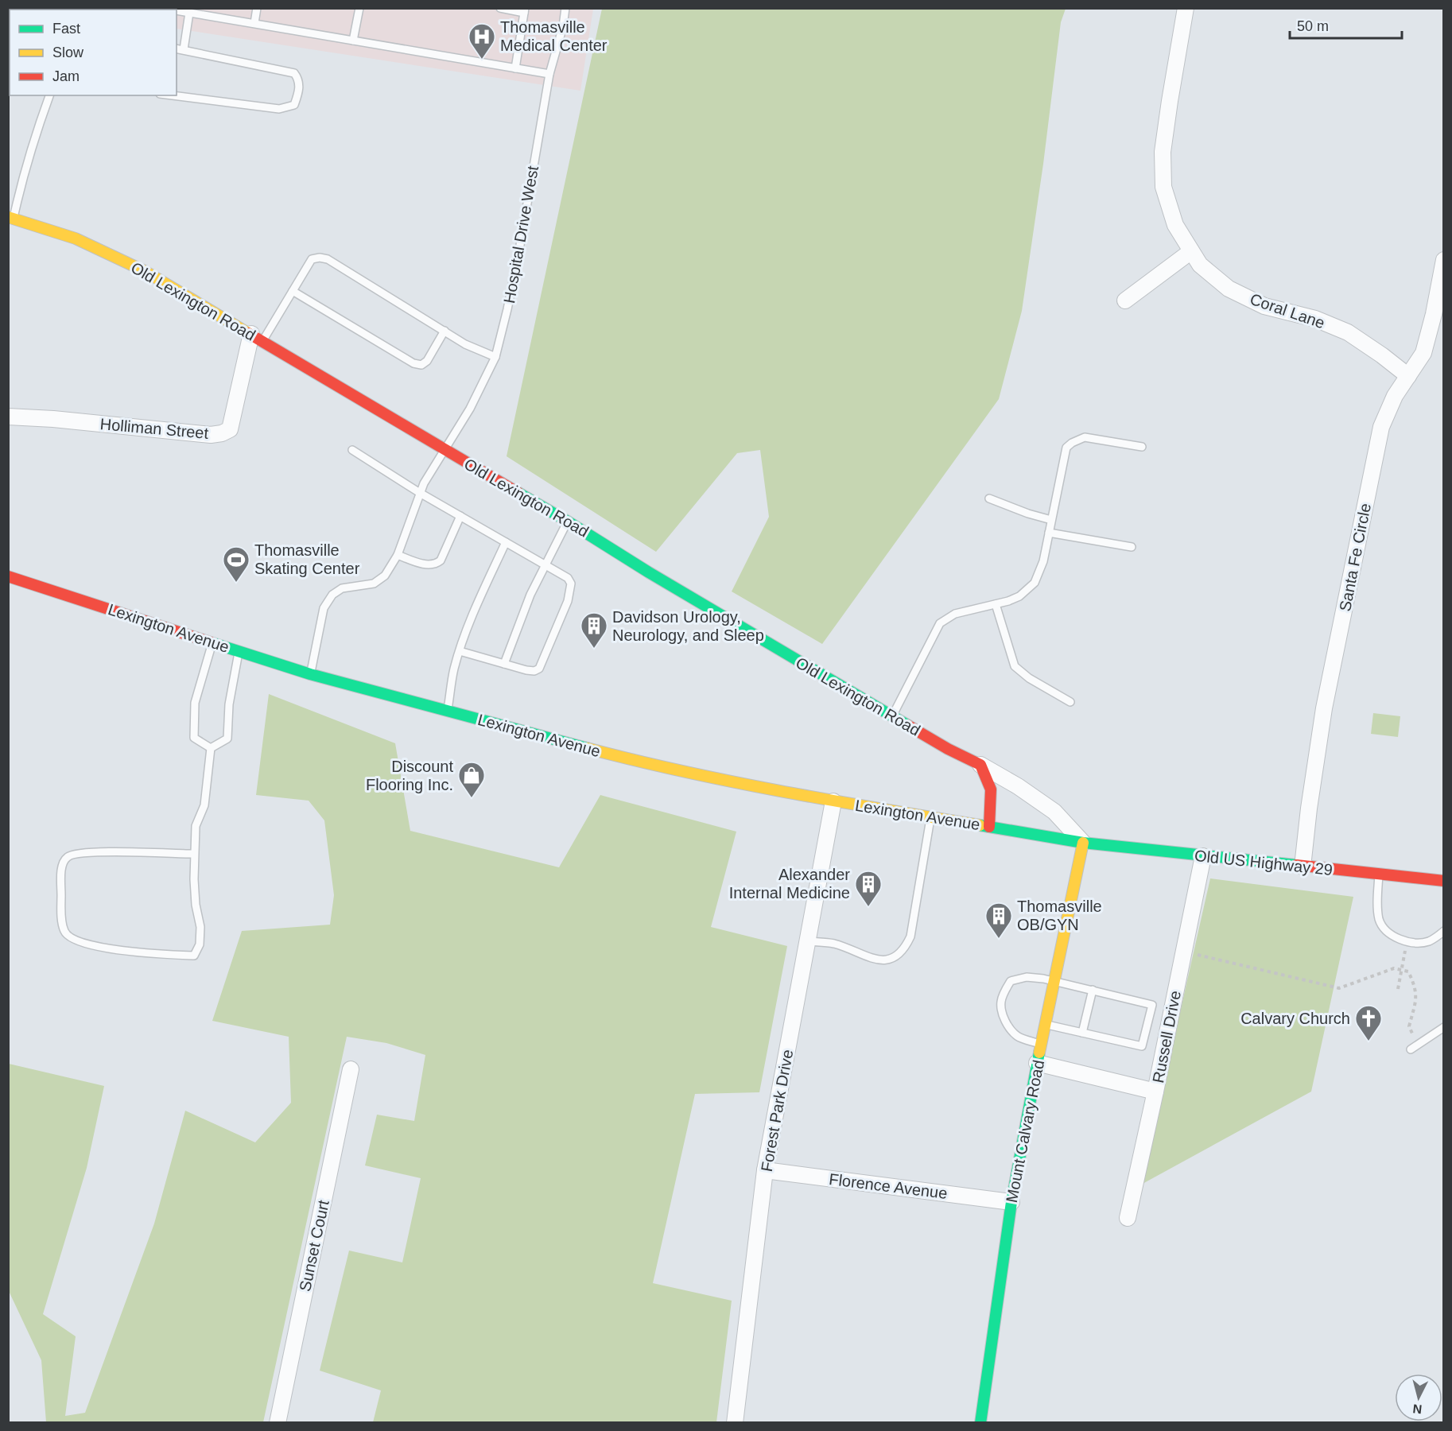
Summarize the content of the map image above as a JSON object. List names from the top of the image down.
{
  "streets": {
    "street": [
      "Old Lexington Road",
      "Coral Lane",
      "Holliman Street",
      "Santa Fe Circle",
      "Lexington Avenue",
      "Old US Highway 29",
      "Russell Drive",
      "Forest Park Drive",
      "Mount Calvary Road",
      "Florence Avenue",
      "Sunset Court"
    ],
    "lane": ["Hospital Drive West"]
  },
  "crossings": [
    ["Hospital Drive West", "Old Lexington Road"],
    ["Hospital Drive West", "Lexington Avenue"],
    ["Old Lexington Road", "Holliman Street"],
    ["Coral Lane", "Santa Fe Circle"],
    ["Santa Fe Circle", "Old US Highway 29"],
    ["Lexington Avenue", "Old US Highway 29"],
    ["Lexington Avenue", "Forest Park Drive"],
    ["Lexington Avenue", "Mount Calvary Road"],
    ["Old US Highway 29", "Russell Drive"],
    ["Old US Highway 29", "Mount Calvary Road"],
    ["Forest Park Drive", "Florence Avenue"],
    ["Mount Calvary Road", "Florence Avenue"]
  ],
  "places": {
    "hospital": ["Thomasville Medical Center"],
    "sports": ["Thomasville Skating Center"],
    "building": ["Davidson Urology, Neurology, and Sleep", "Alexander Internal Medicine", "Thomasville OB/GYN"],
    "shop": ["Discount Flooring Inc."],
    "church": ["Calvary Church"]
  },
  "legend": ["Fast", "Slow", "Jam"],
  "scale_bar": "50 m",
  "north": "bottom"
}
